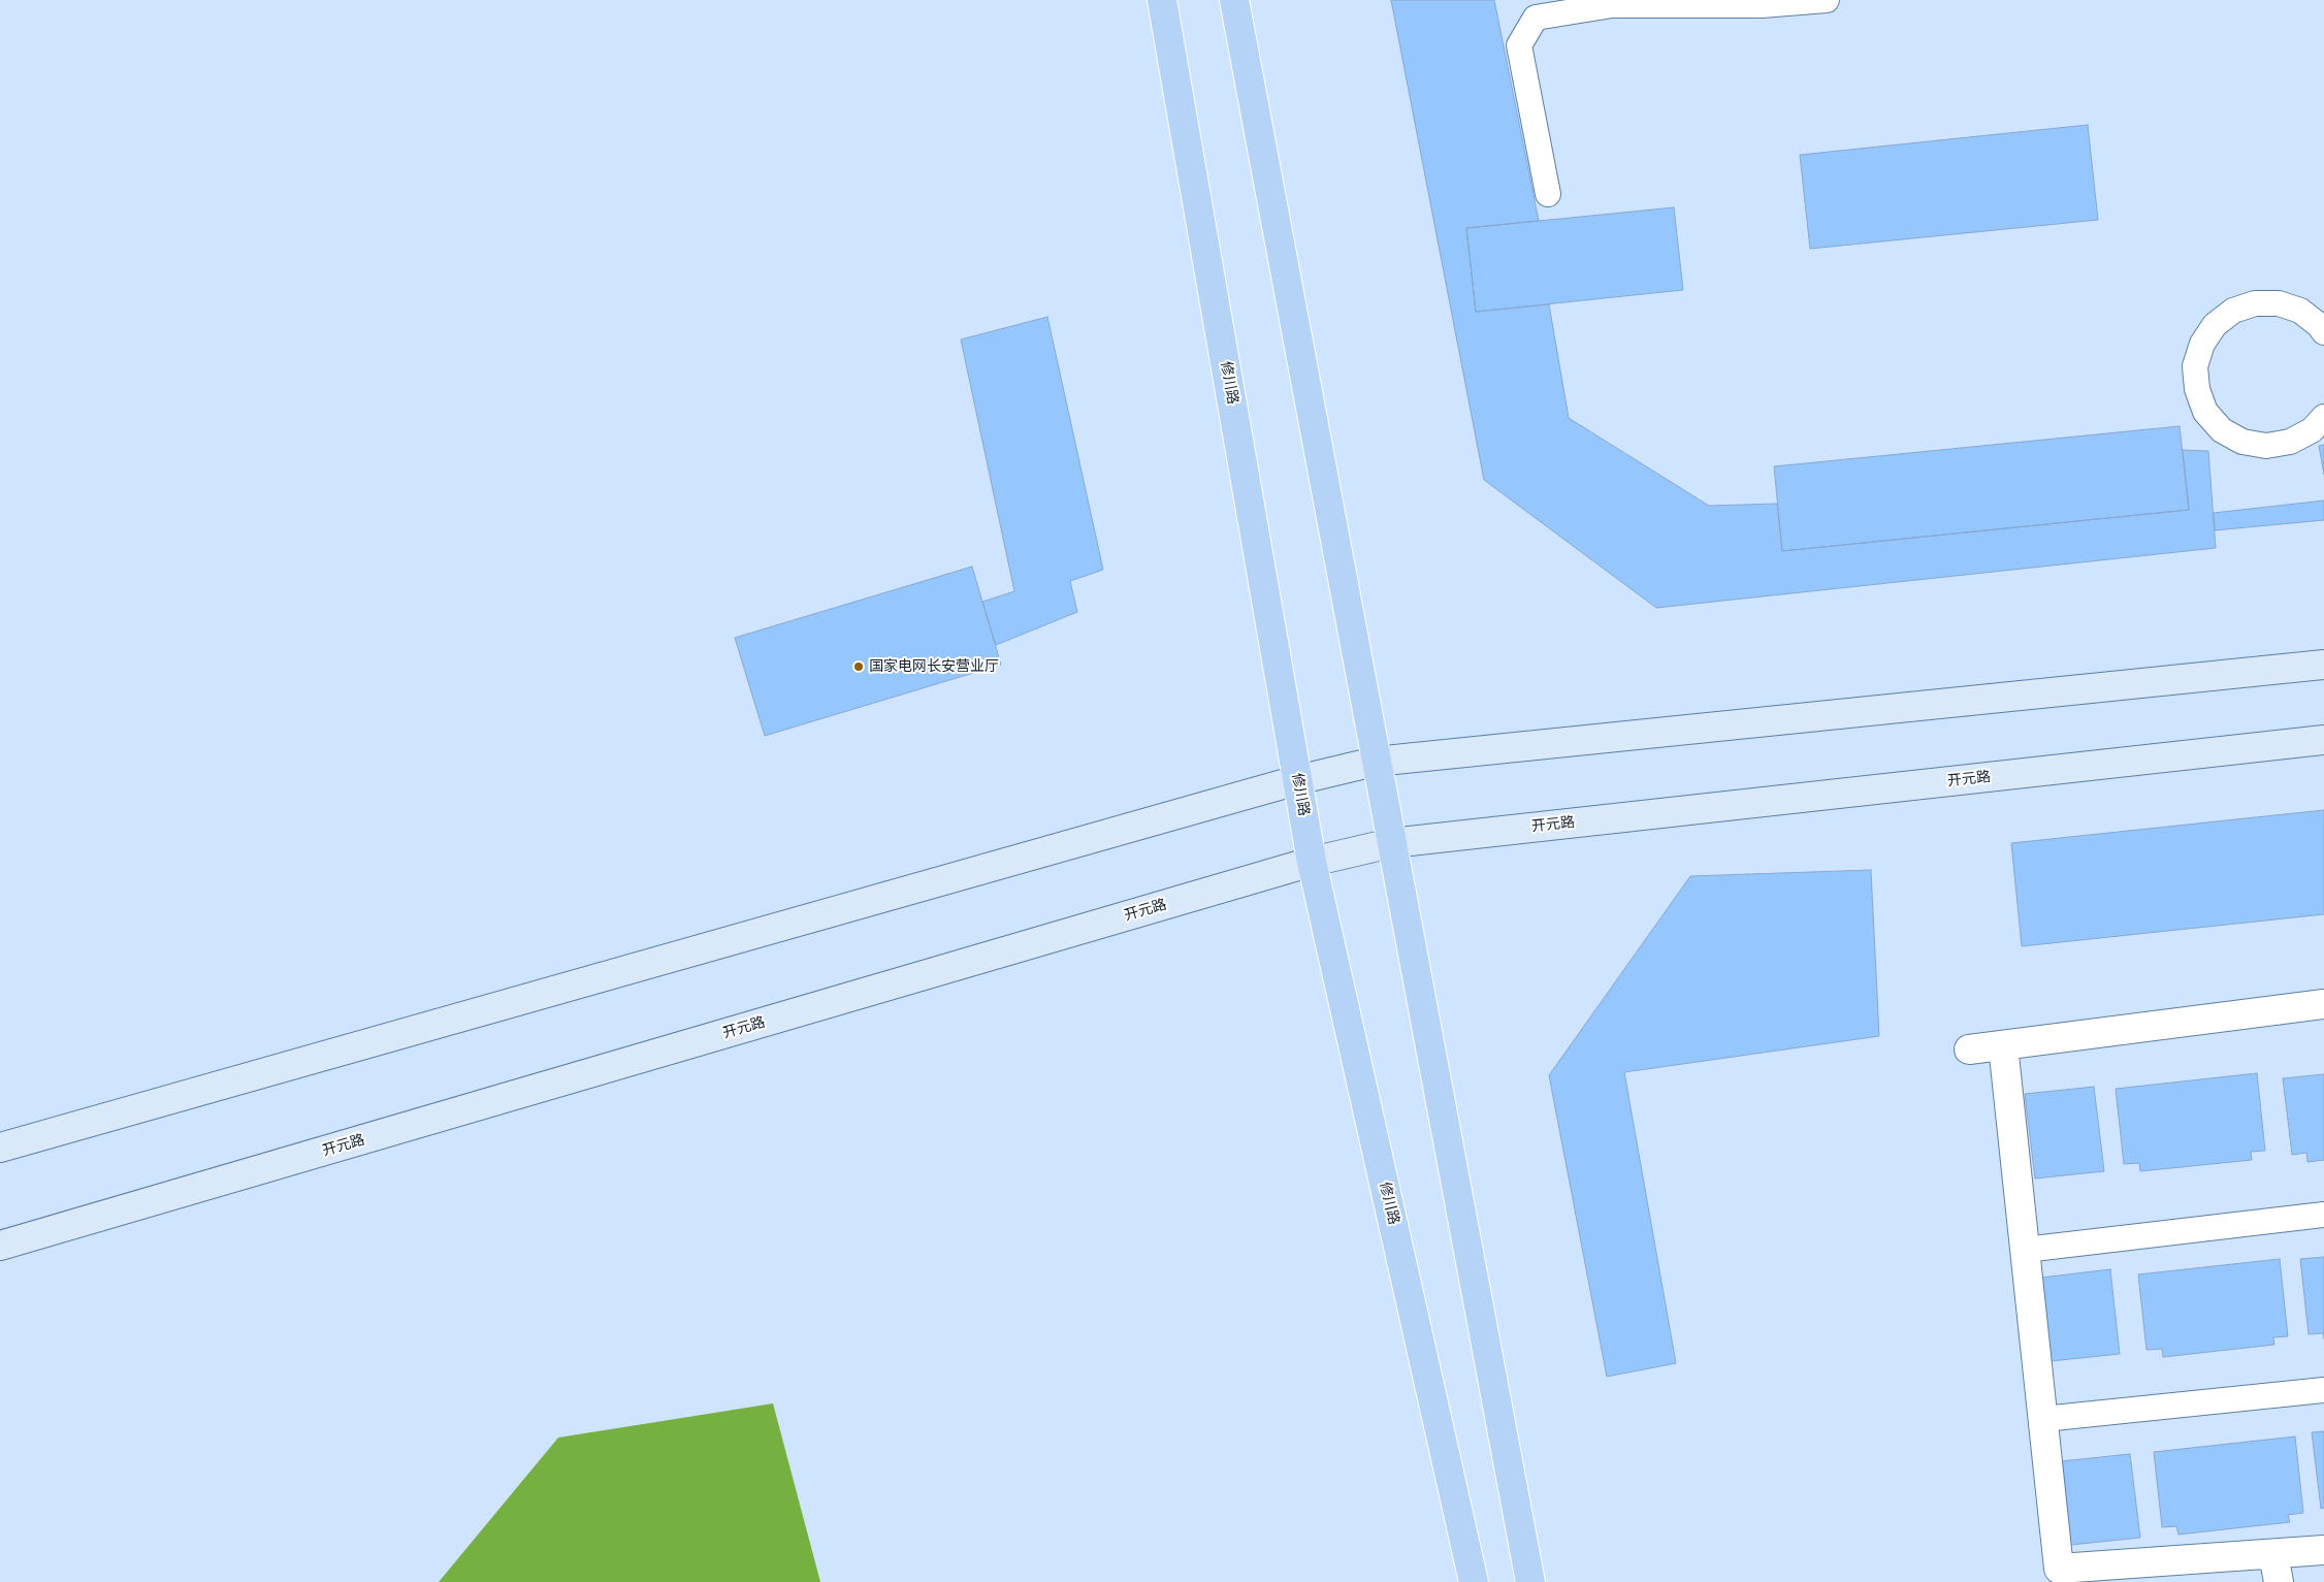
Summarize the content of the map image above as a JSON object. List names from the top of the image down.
{
  "streets": {
    "main road": ["修川路", "开元路"]
  },
  "crossings": [
    ["修川路", "开元路"]
  ],
  "places": ["国家电网长安营业厅"]
}
